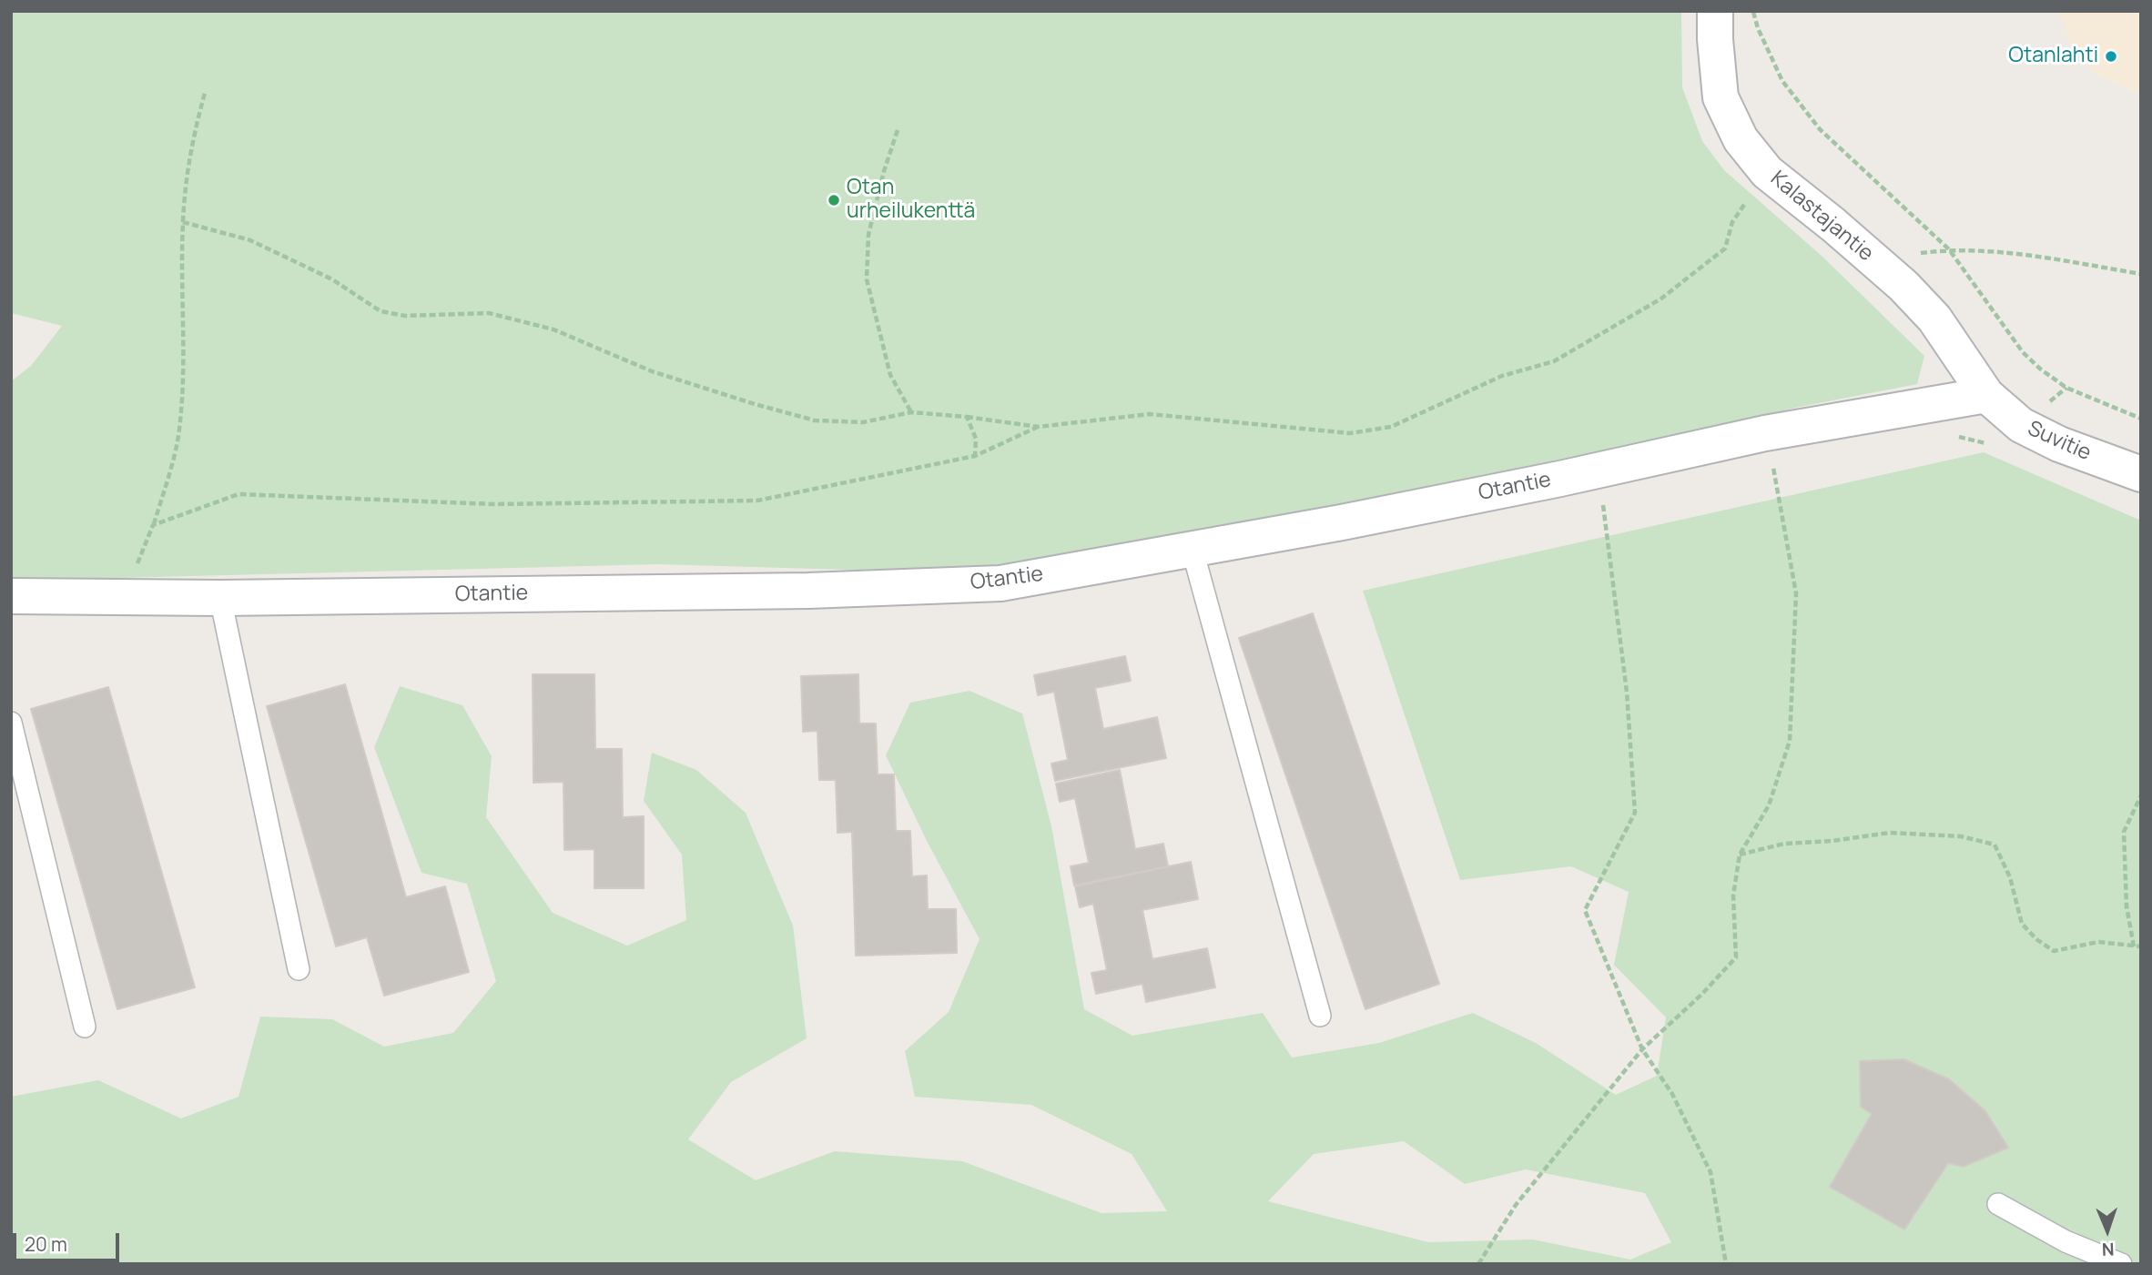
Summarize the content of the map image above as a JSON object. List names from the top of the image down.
{
  "streets": {
    "street": ["Kalastajantie", "Suvitie", "Otantie"]
  },
  "crossings": [
    ["Kalastajantie", "Suvitie"],
    ["Kalastajantie", "Otantie"],
    ["Suvitie", "Otantie"]
  ],
  "places": ["Otanlahti", "Otan urheilukenttä"],
  "scale_bar": "20 m",
  "north": "bottom"
}
